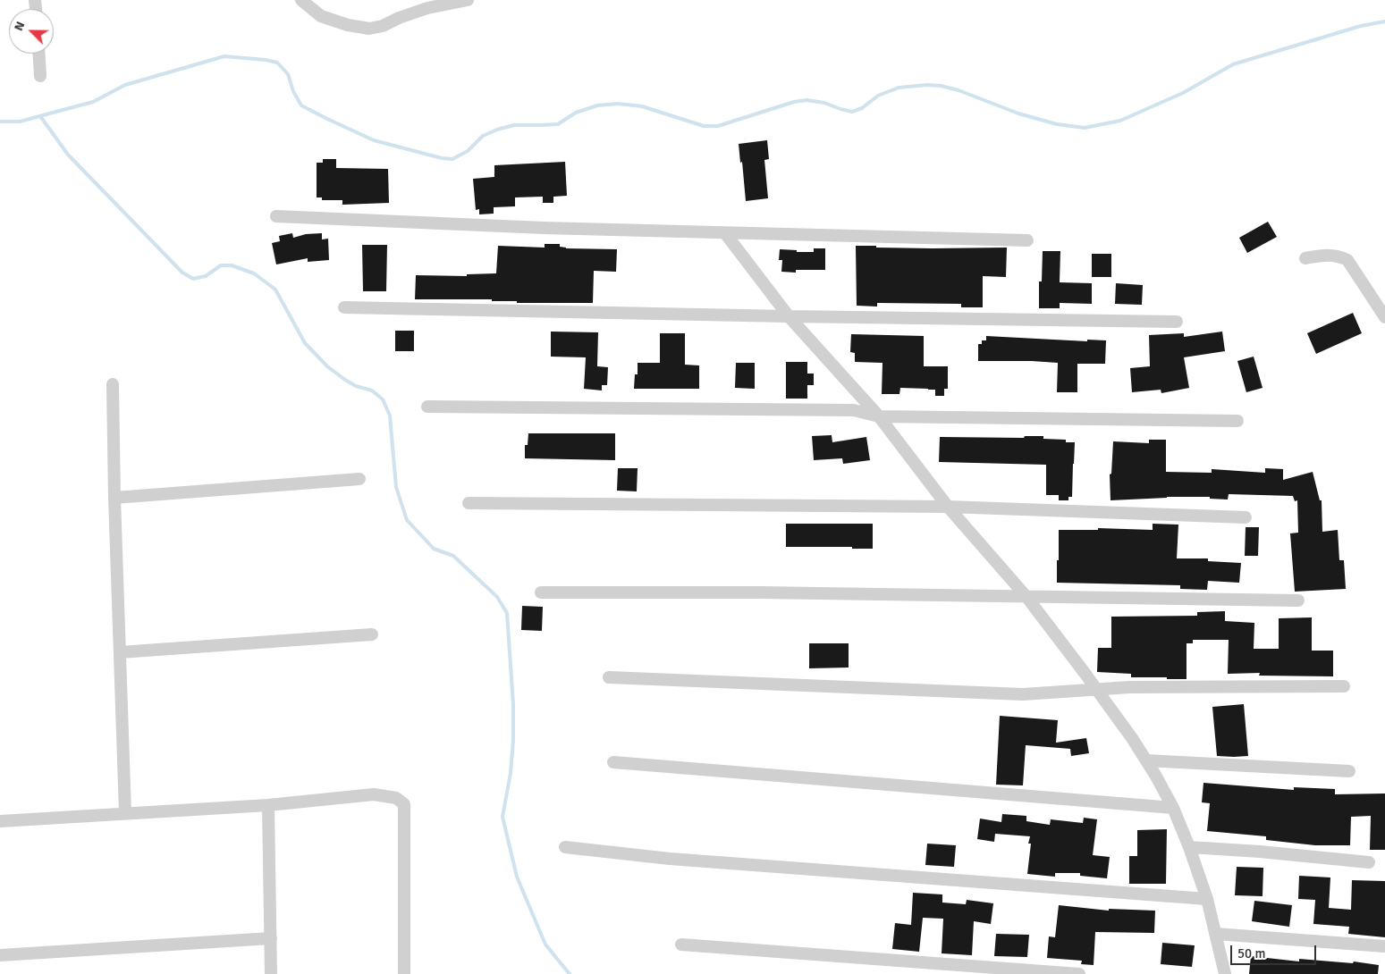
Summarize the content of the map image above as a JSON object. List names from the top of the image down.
{
  "scale_bar": "50 m",
  "north": "top left"
}
